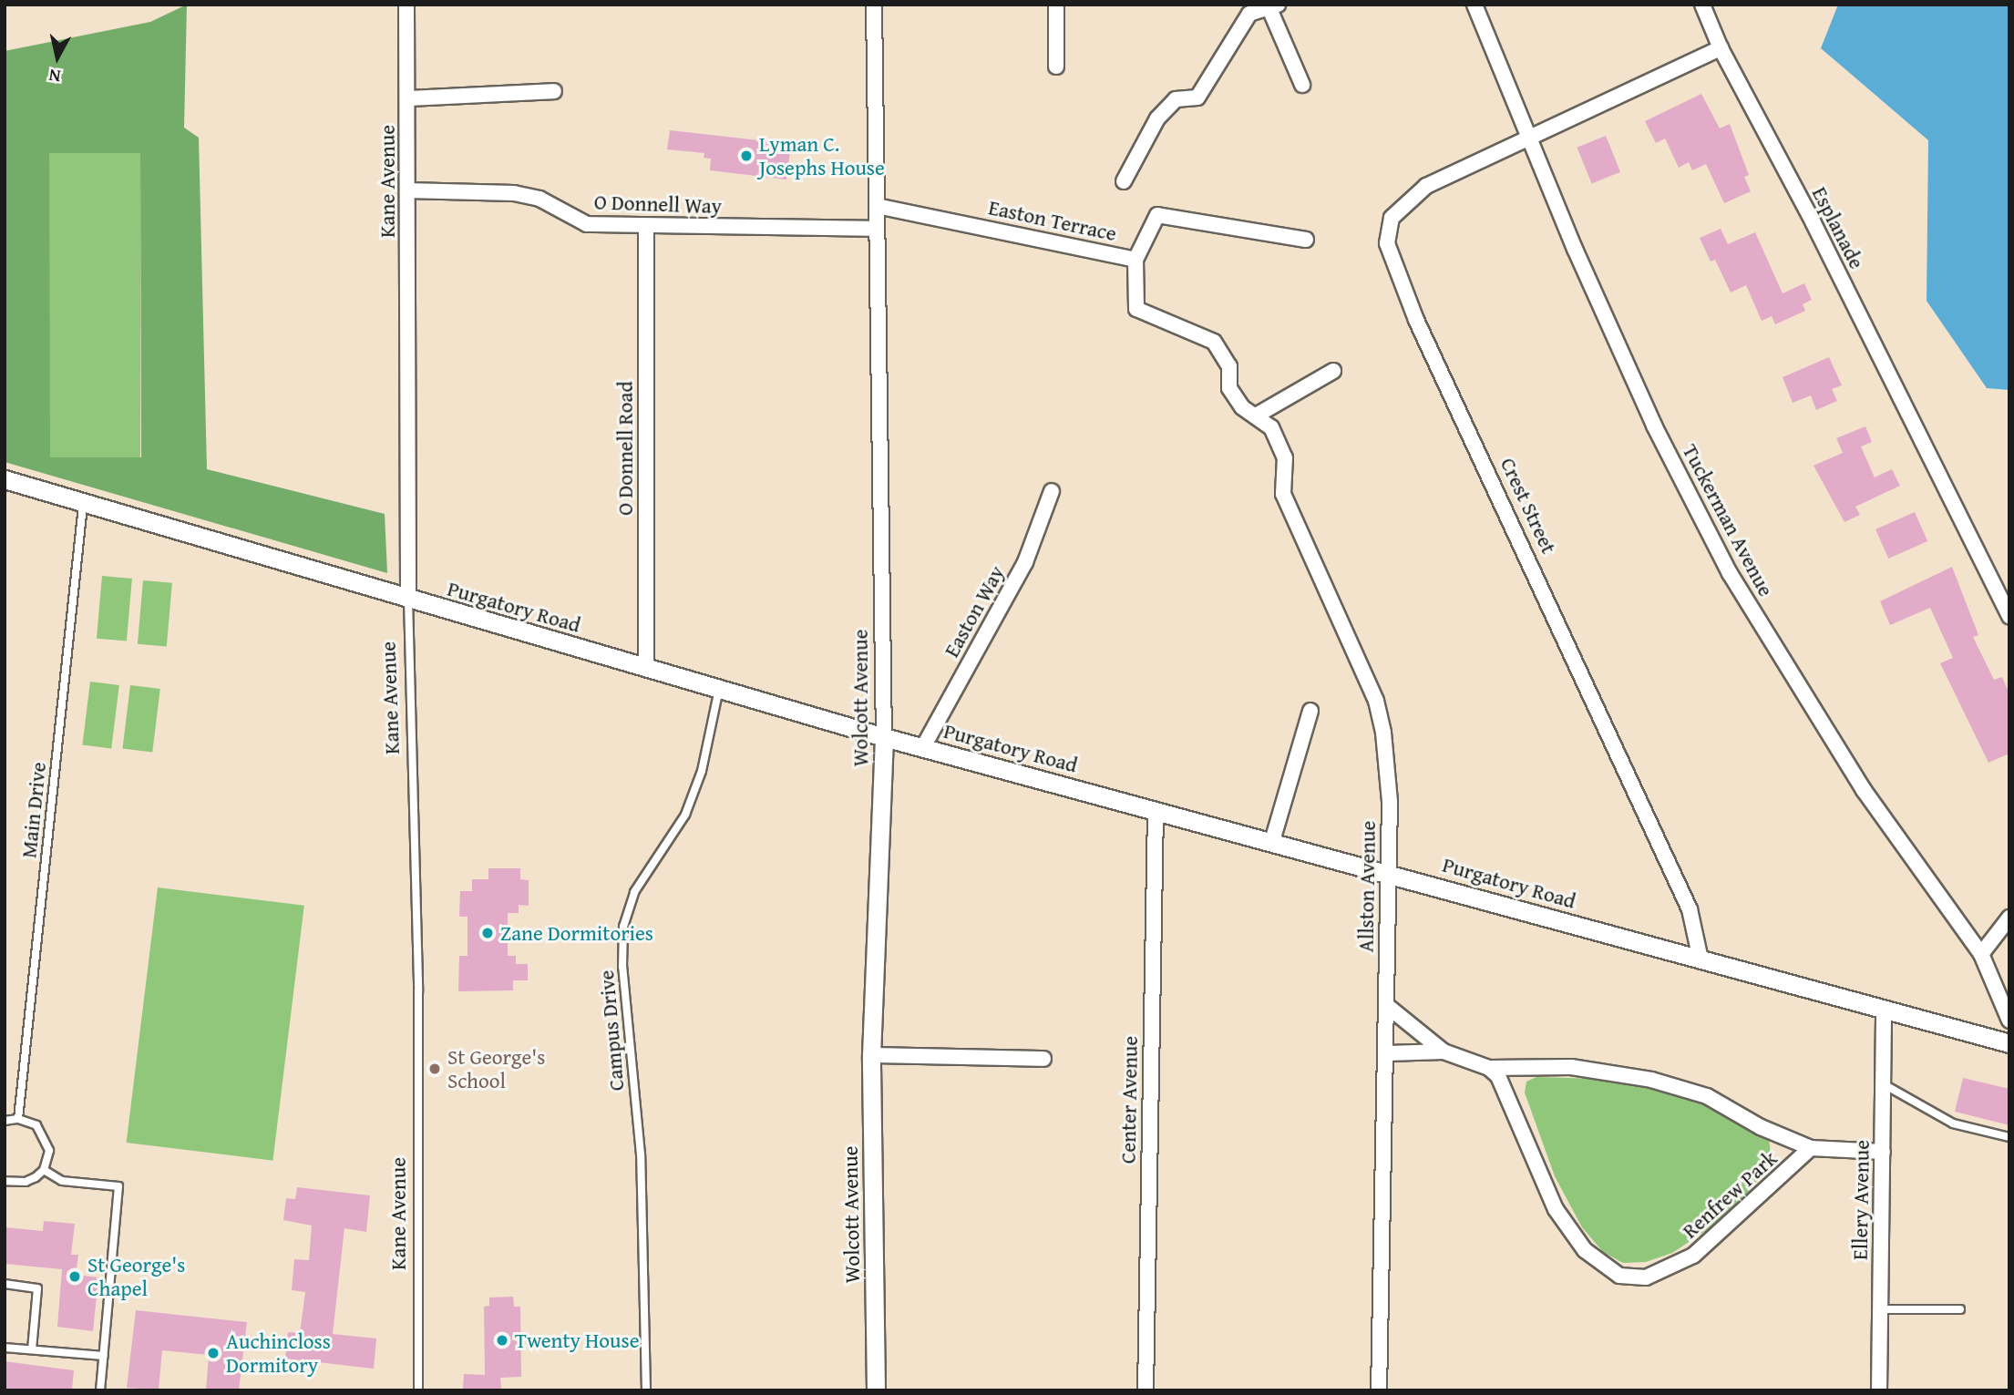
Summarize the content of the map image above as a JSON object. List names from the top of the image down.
{
  "streets": {
    "street": [
      "Kane Avenue",
      "O Donnell Way",
      "Easton Terrace",
      "Esplanade",
      "O Donnell Road",
      "Crest Street",
      "Tuckerman Avenue",
      "Purgatory Road",
      "Easton Way",
      "Wolcott Avenue",
      "Allston Avenue",
      "Center Avenue",
      "Renfrew Park",
      "Ellery Avenue"
    ],
    "lane": ["Main Drive", "Campus Drive"]
  },
  "crossings": [
    ["Kane Avenue", "O Donnell Way"],
    ["Kane Avenue", "Purgatory Road"],
    ["O Donnell Way", "O Donnell Road"],
    ["O Donnell Way", "Wolcott Avenue"],
    ["Easton Terrace", "Wolcott Avenue"],
    ["Easton Terrace", "Allston Avenue"],
    ["O Donnell Road", "Purgatory Road"],
    ["Crest Street", "Tuckerman Avenue"],
    ["Crest Street", "Purgatory Road"],
    ["Purgatory Road", "Easton Way"],
    ["Purgatory Road", "Wolcott Avenue"],
    ["Purgatory Road", "Main Drive"],
    ["Purgatory Road", "Allston Avenue"],
    ["Purgatory Road", "Campus Drive"],
    ["Purgatory Road", "Center Avenue"],
    ["Purgatory Road", "Ellery Avenue"],
    ["Allston Avenue", "Renfrew Park"],
    ["Renfrew Park", "Ellery Avenue"]
  ],
  "places": [
    "Lyman C. Josephs House",
    "Zane Dormitories",
    "St George's School",
    "St George's Chapel",
    "Twenty House",
    "Auchincloss Dormitory"
  ],
  "north": "bottom"
}
